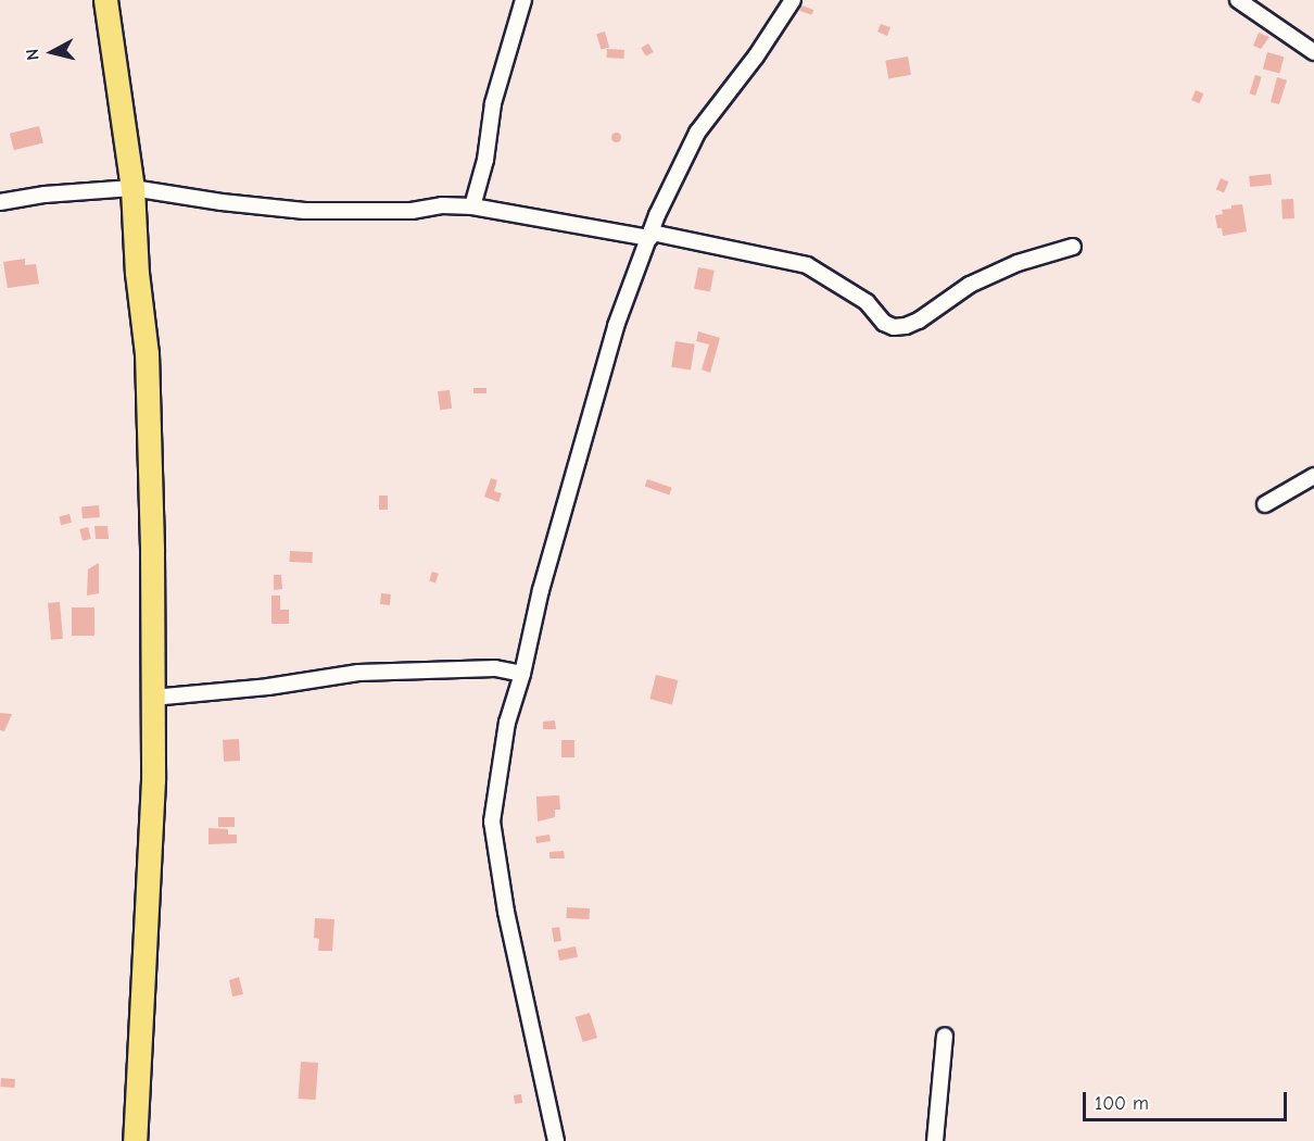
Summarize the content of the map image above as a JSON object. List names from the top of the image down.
{
  "scale_bar": "100 m",
  "north": "left"
}
